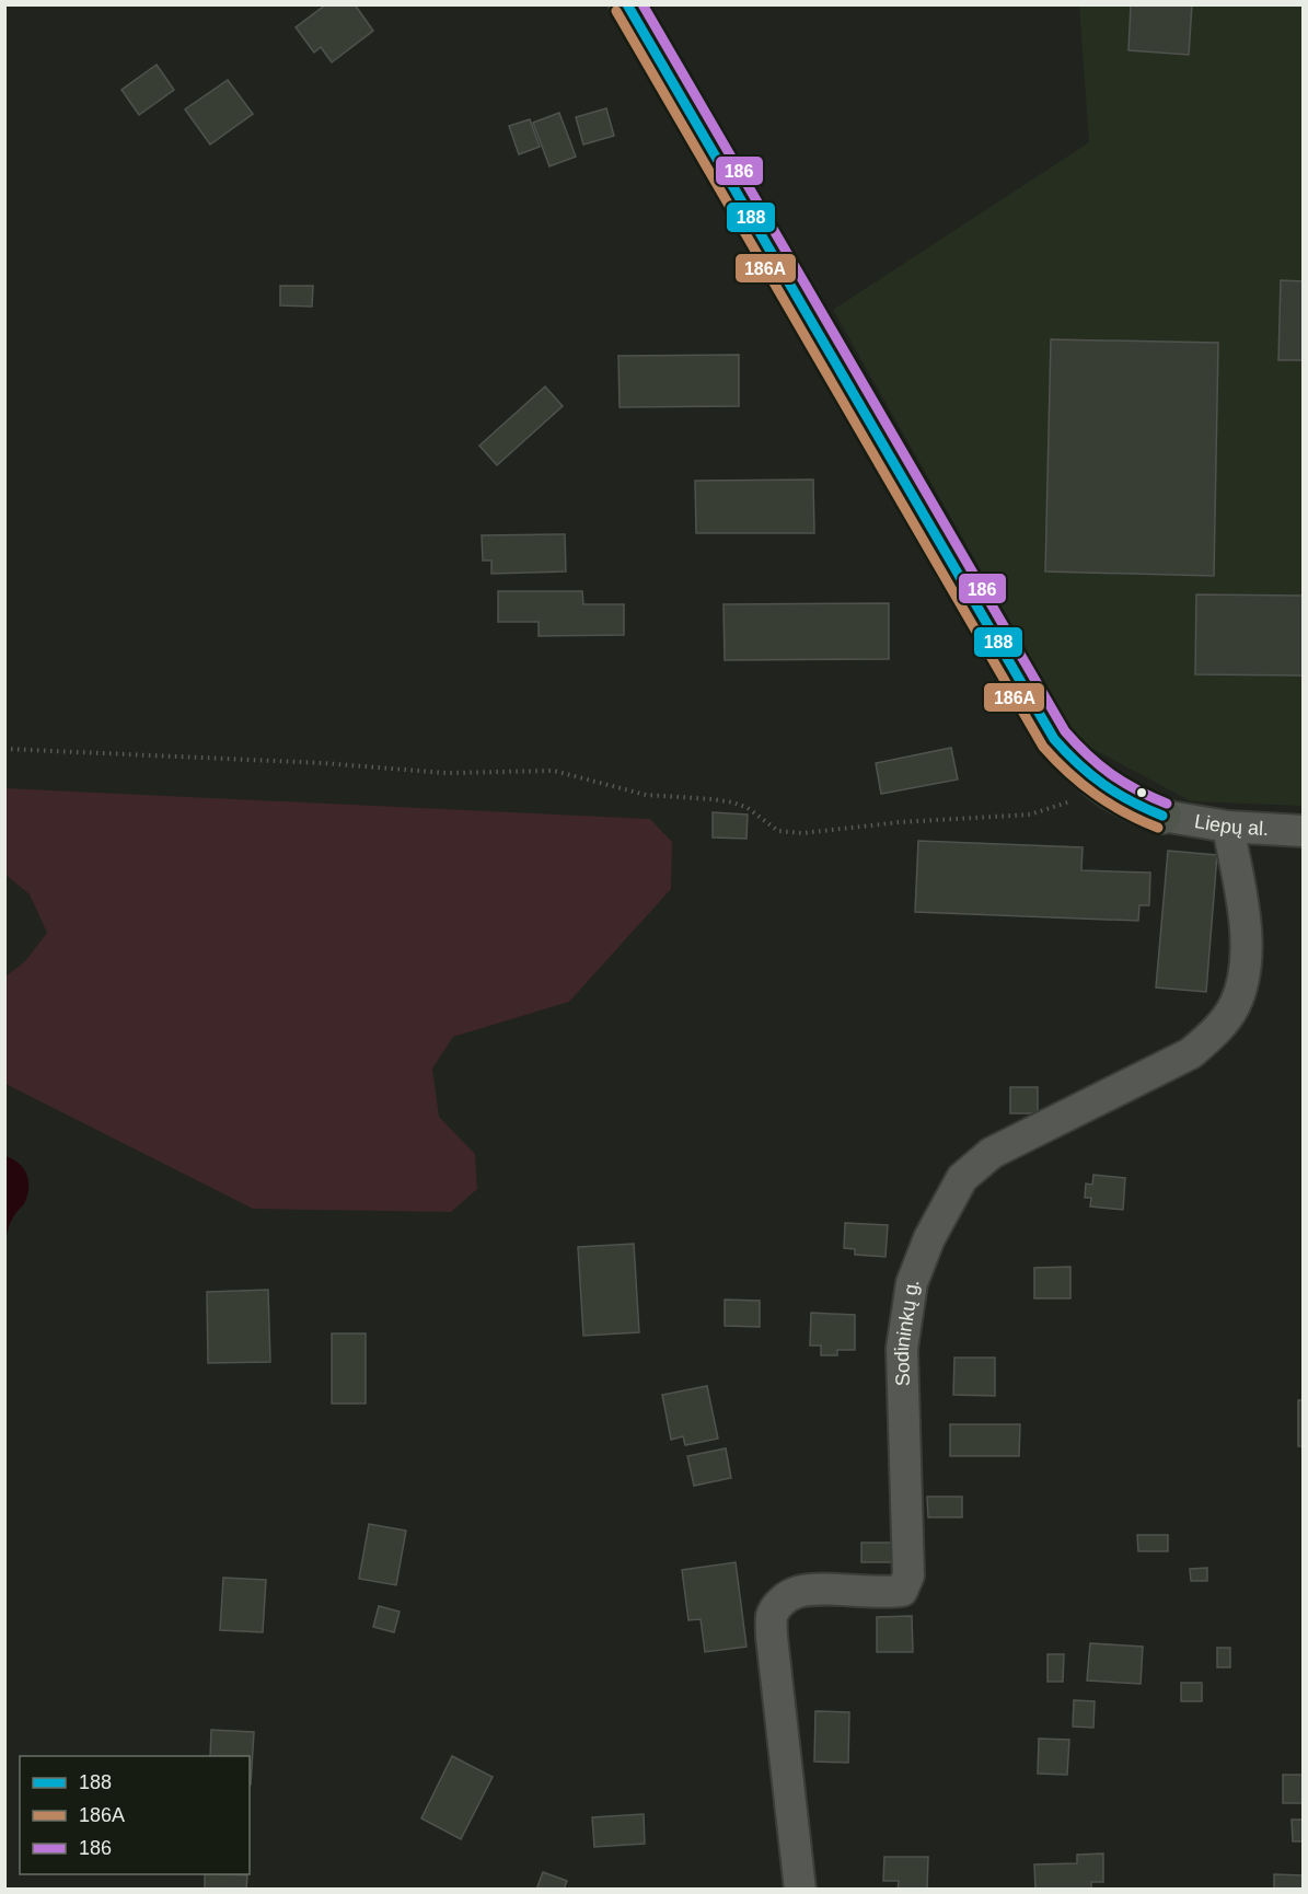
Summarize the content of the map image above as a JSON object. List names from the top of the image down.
{
  "streets": {
    "main road": ["Liepų al."],
    "street": ["Sodininkų g."]
  },
  "crossings": [
    ["Liepų al.", "Sodininkų g."]
  ],
  "lines": ["transit line 188", "transit line 186", "transit line 186A"],
  "legend": ["188", "186A", "186"]
}
